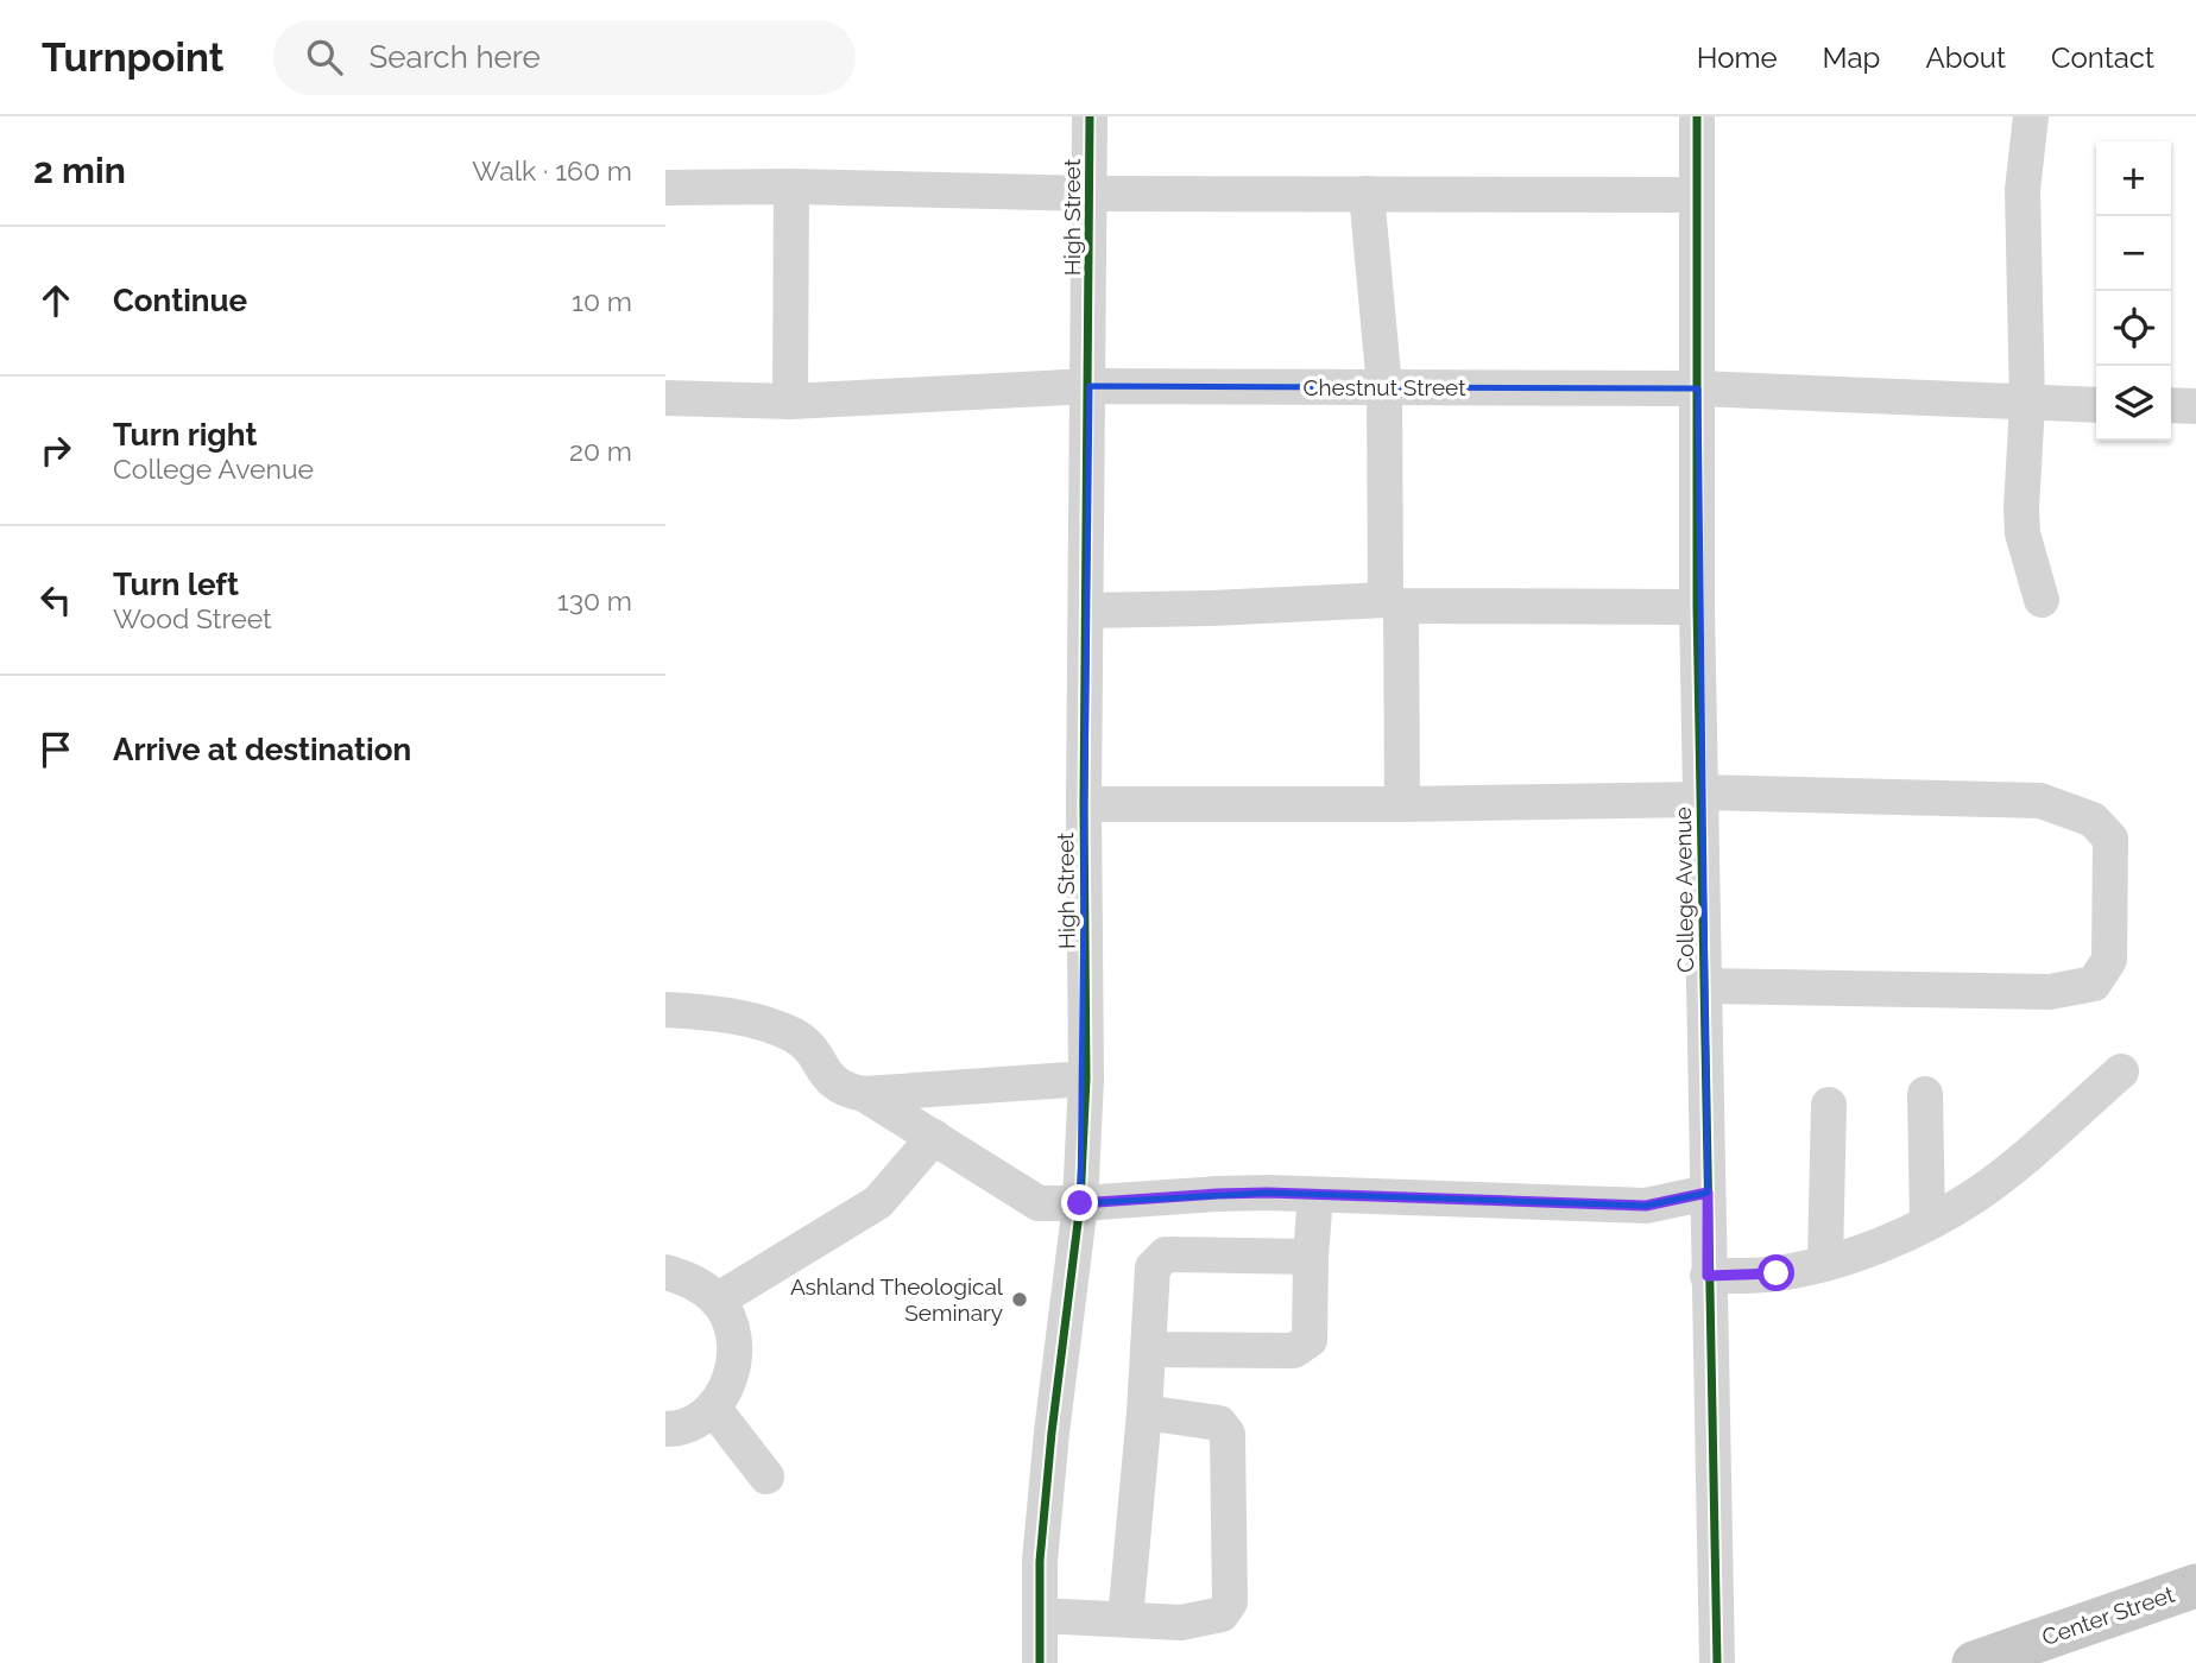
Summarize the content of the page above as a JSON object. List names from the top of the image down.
{
  "streets": {
    "main road": ["Center Street"],
    "street": ["High Street", "Chestnut Street", "College Avenue"]
  },
  "crossings": [
    ["High Street", "Chestnut Street"],
    ["Chestnut Street", "College Avenue"]
  ],
  "places": ["Ashland Theological Seminary"],
  "page": {
    "header": "Turnpoint",
    "search": "Search here",
    "nav": [
      "Home",
      "Map",
      "About",
      "Contact"
    ],
    "heading": ["2 min", "Walk · 160 m"],
    "map_buttons": ["+", "−"],
    "list": [
      ["Continue", "10 m"],
      ["Turn right", "College Avenue", "20 m"],
      ["Turn left", "Wood Street", "130 m"],
      "Arrive at destination"
    ]
  }
}
